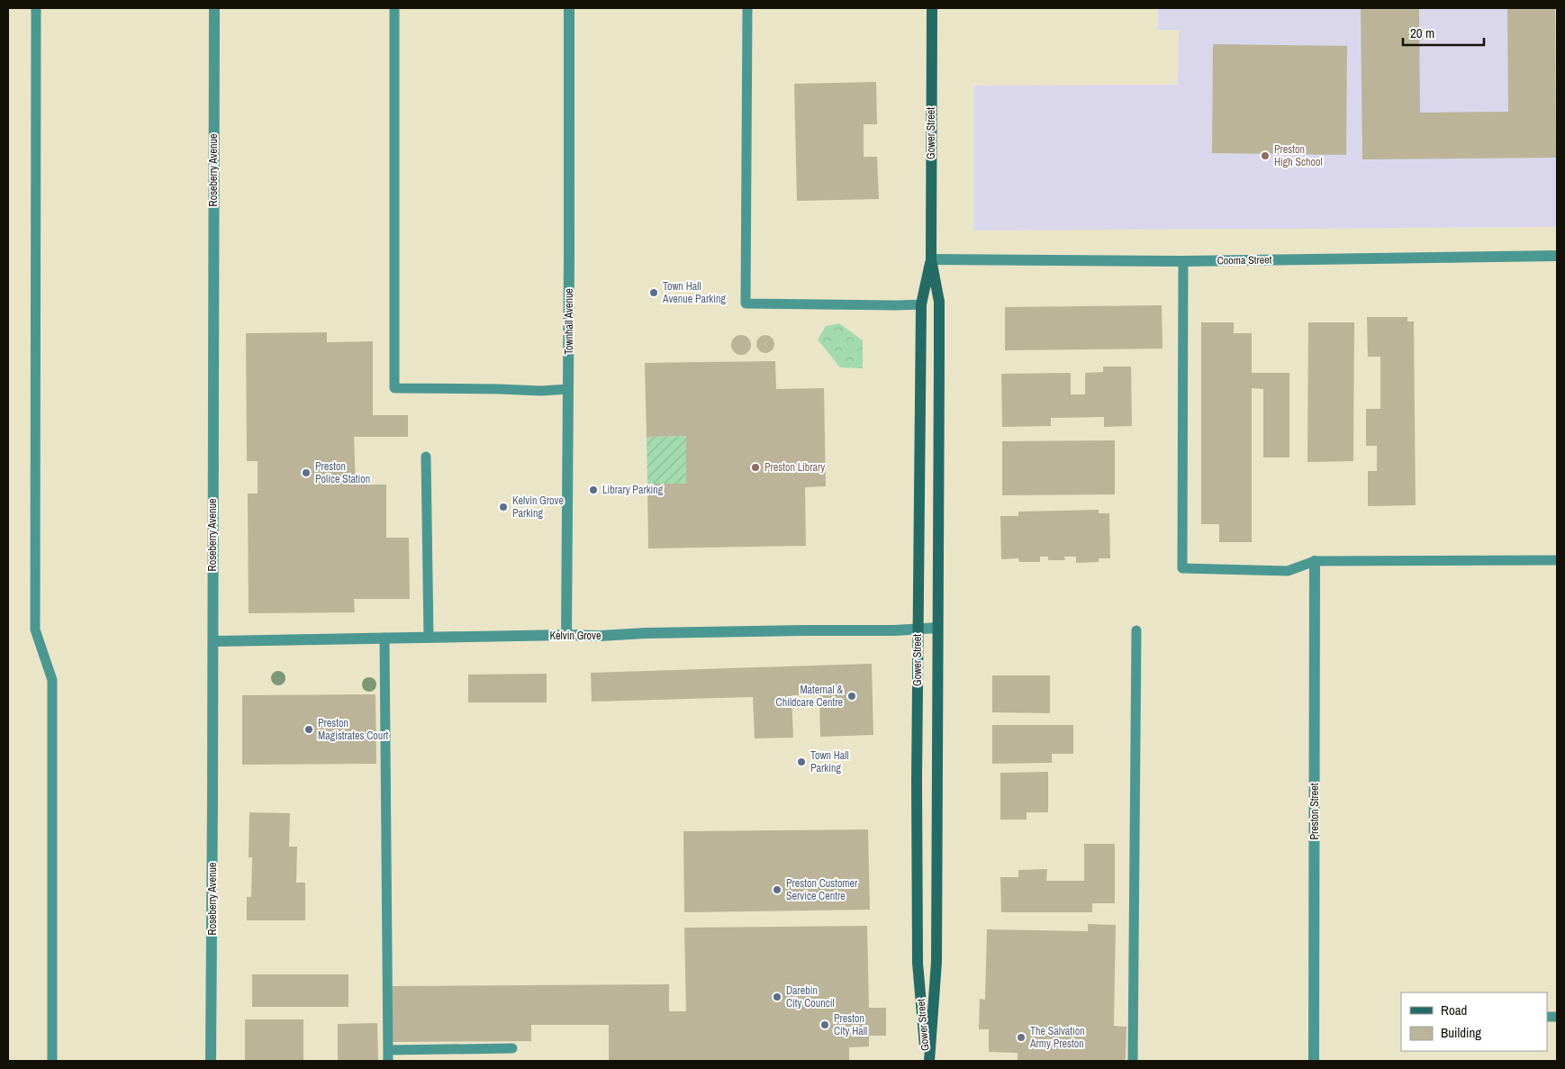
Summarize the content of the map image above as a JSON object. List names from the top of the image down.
{
  "streets": {
    "street": [
      "Gower Street",
      "Roseberry Avenue",
      "Cooma Street",
      "Townhall Avenue",
      "Kelvin Grove",
      "Preston Street"
    ]
  },
  "crossings": [
    ["Gower Street", "Cooma Street"],
    ["Gower Street", "Kelvin Grove"],
    ["Roseberry Avenue", "Kelvin Grove"],
    ["Townhall Avenue", "Kelvin Grove"]
  ],
  "places": [
    "Preston High School",
    "Town Hall Avenue Parking",
    "Preston Library",
    "Preston Police Station",
    "Library Parking",
    "Kelvin Grove Parking",
    "Maternal & Childcare Centre",
    "Preston Magistrates Court",
    "Town Hall Parking",
    "Preston Customer Service Centre",
    "Darebin City Council",
    "Preston City Hall",
    "The Salvation Army Preston"
  ],
  "legend": ["Road", "Building"],
  "scale_bar": "20 m"
}
